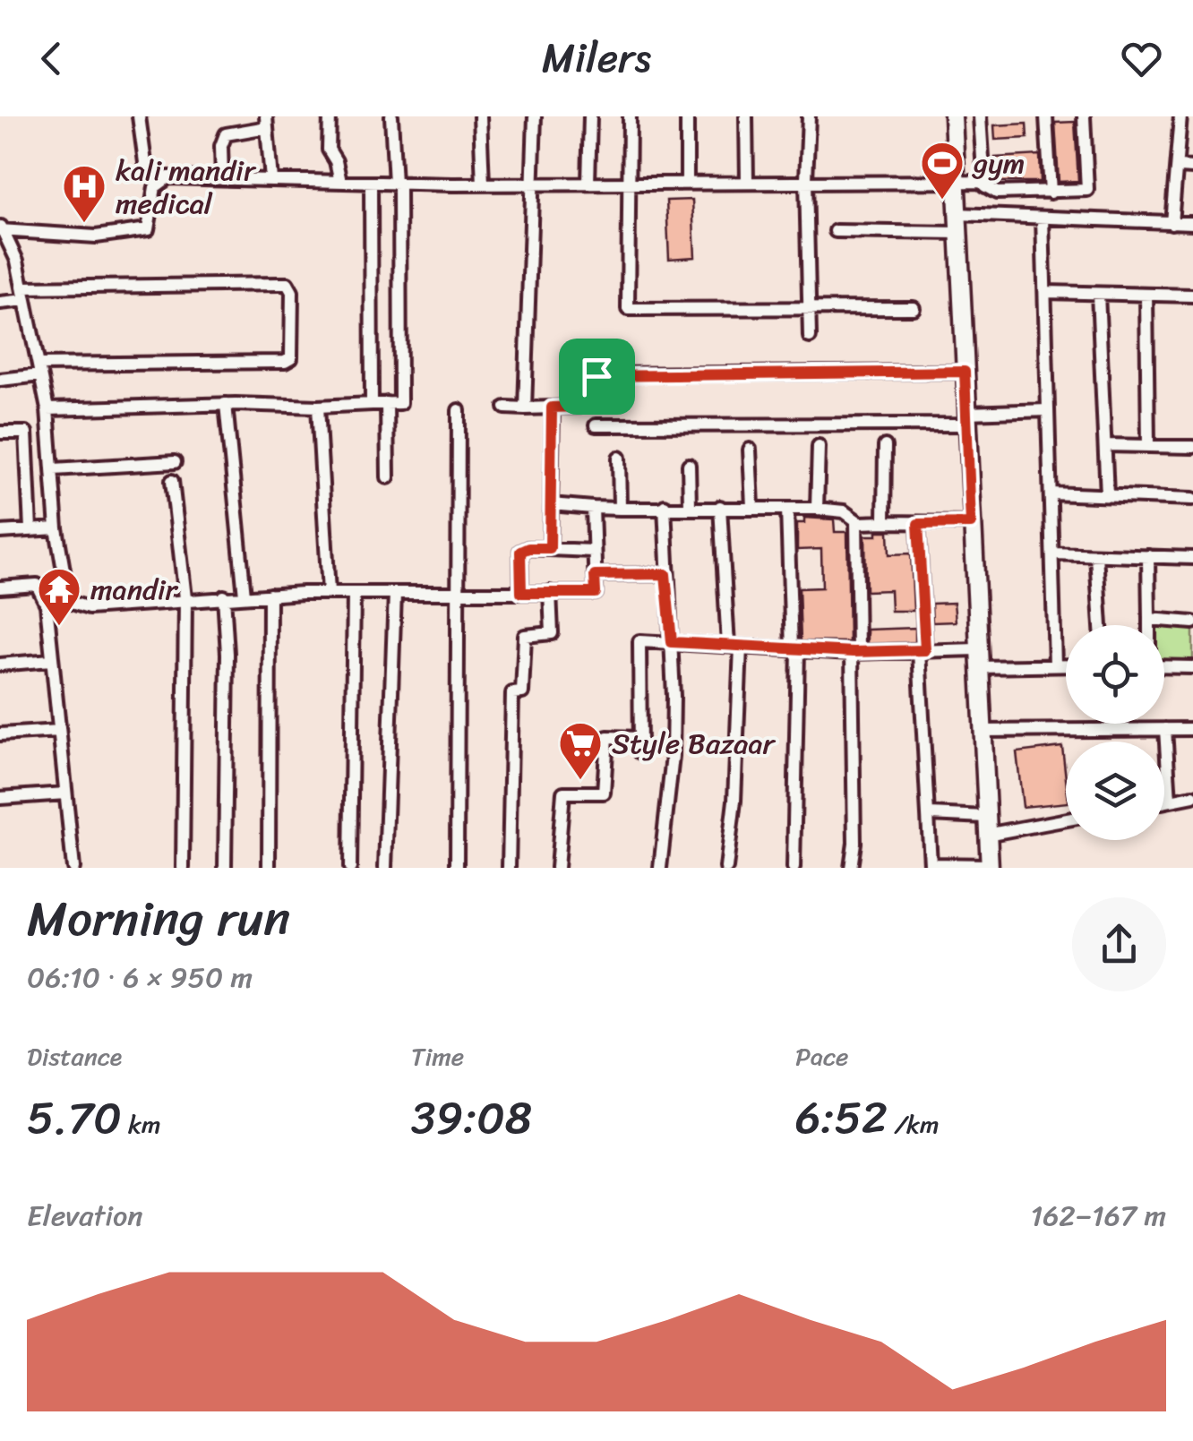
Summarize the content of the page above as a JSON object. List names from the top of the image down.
{
  "places": {
    "sports": ["gym"],
    "hospital": ["kali mandir medical"],
    "temple": ["mandir"],
    "supermarket": ["Style Bazaar"]
  },
  "page": {
    "header": "Milers",
    "heading": ["Morning run", "06:10 · 6 × 950 m"],
    "stats": [
      ["Distance", "5.70 km"],
      ["Time", "39:08"],
      ["Pace", "6:52 /km"]
    ],
    "chart": ["Elevation", "162–167 m"]
  }
}
